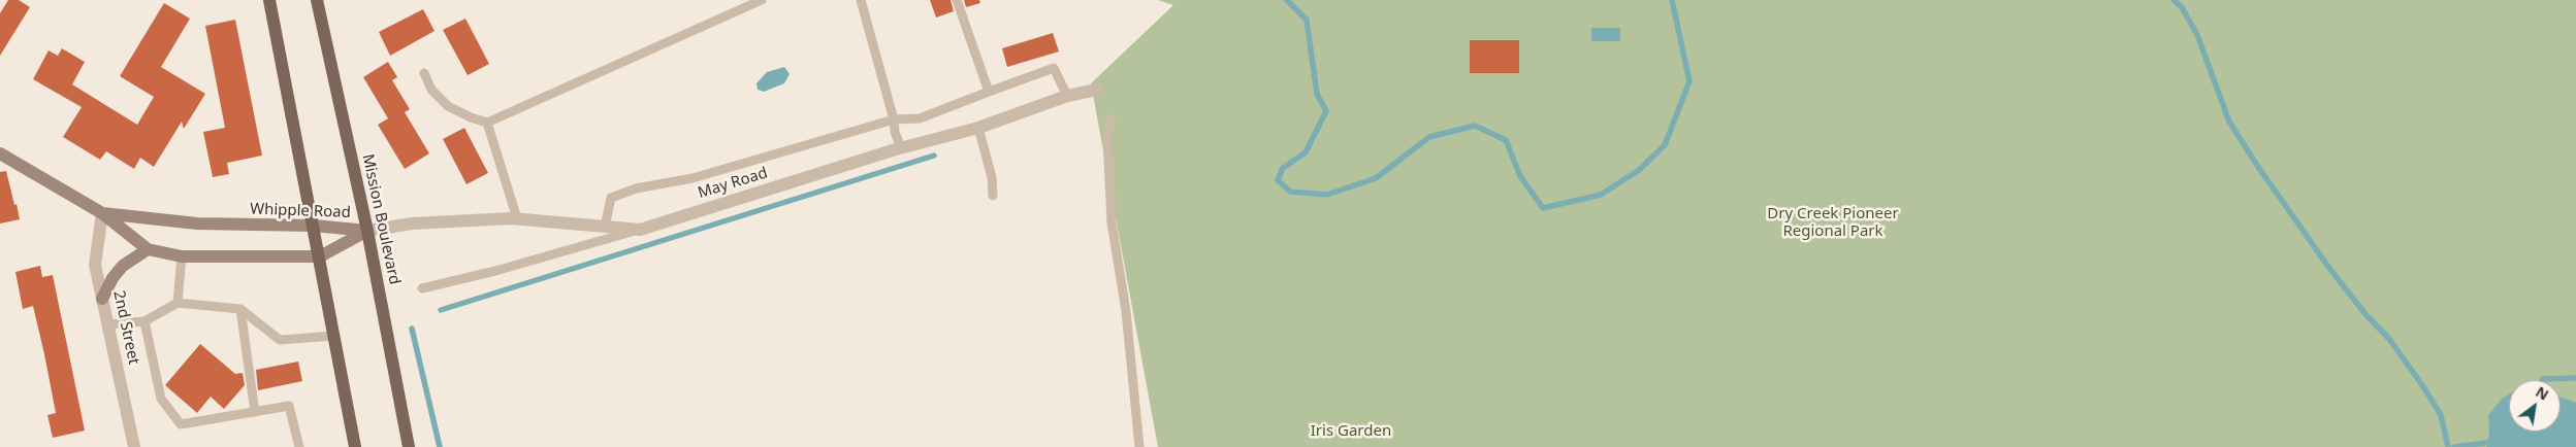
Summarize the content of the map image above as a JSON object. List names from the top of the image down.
{
  "streets": {
    "main road": ["Whipple Road", "Mission Boulevard"],
    "street": ["May Road", "2nd Street"]
  },
  "crossings": [
    ["May Road", "Whipple Road"],
    ["May Road", "Mission Boulevard"],
    ["Whipple Road", "Mission Boulevard"],
    ["Whipple Road", "2nd Street"]
  ],
  "parks": ["Dry Creek Pioneer Regional Park", "Iris Garden"],
  "north": "top right"
}
